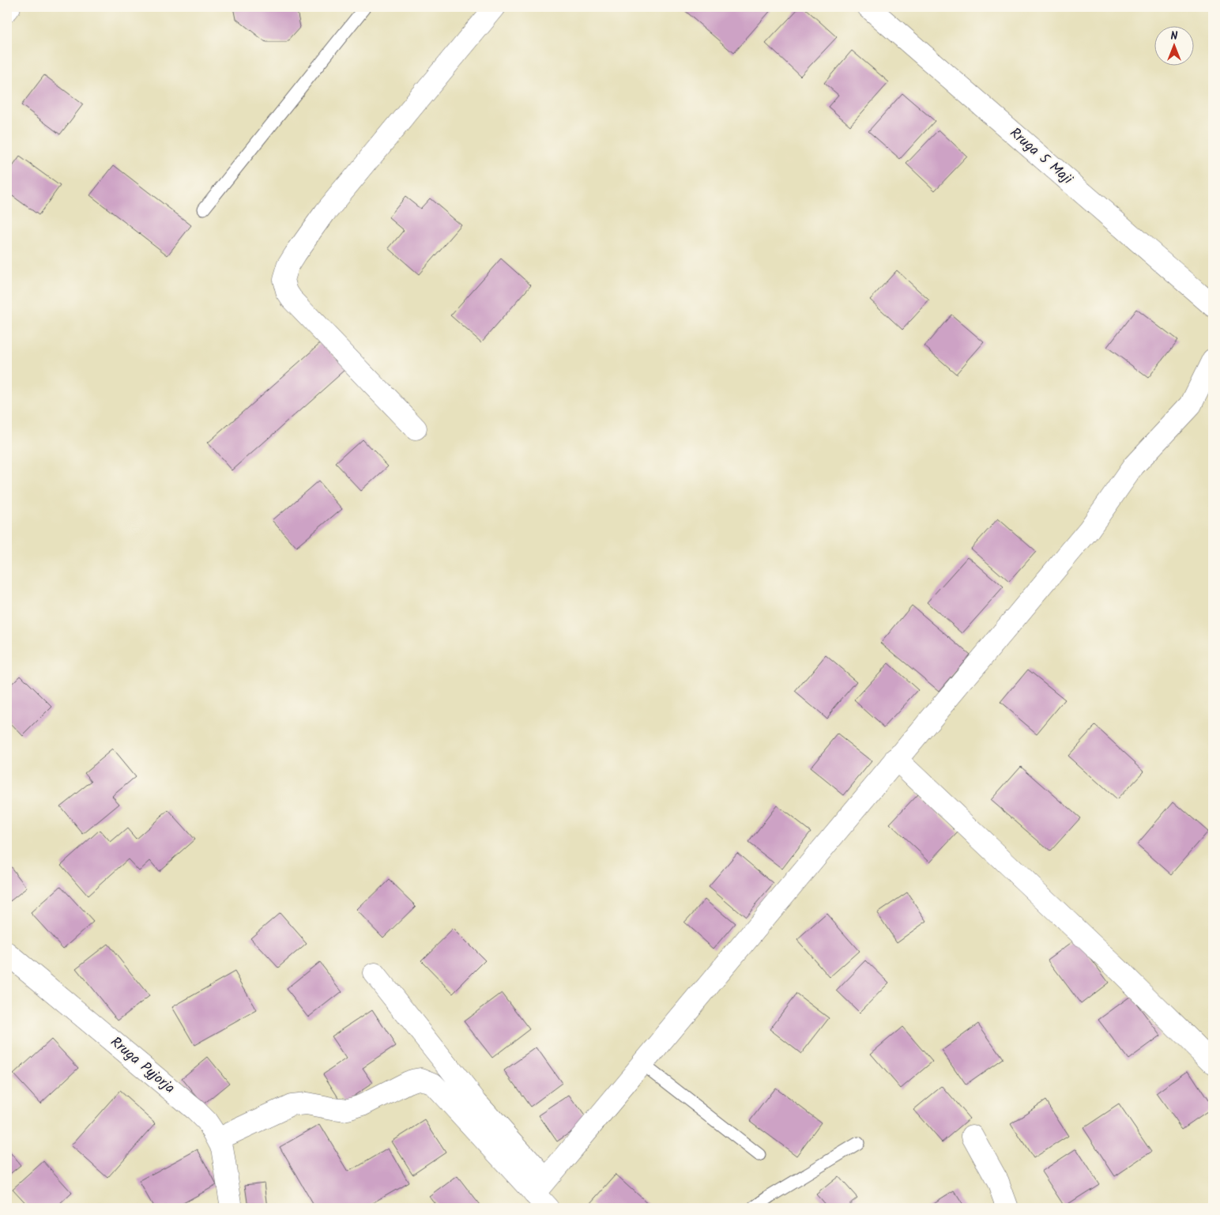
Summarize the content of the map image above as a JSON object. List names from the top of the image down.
{
  "streets": {
    "street": ["Rruga 5 Maji", "Rruga Pyjorja"]
  },
  "north": "top"
}
